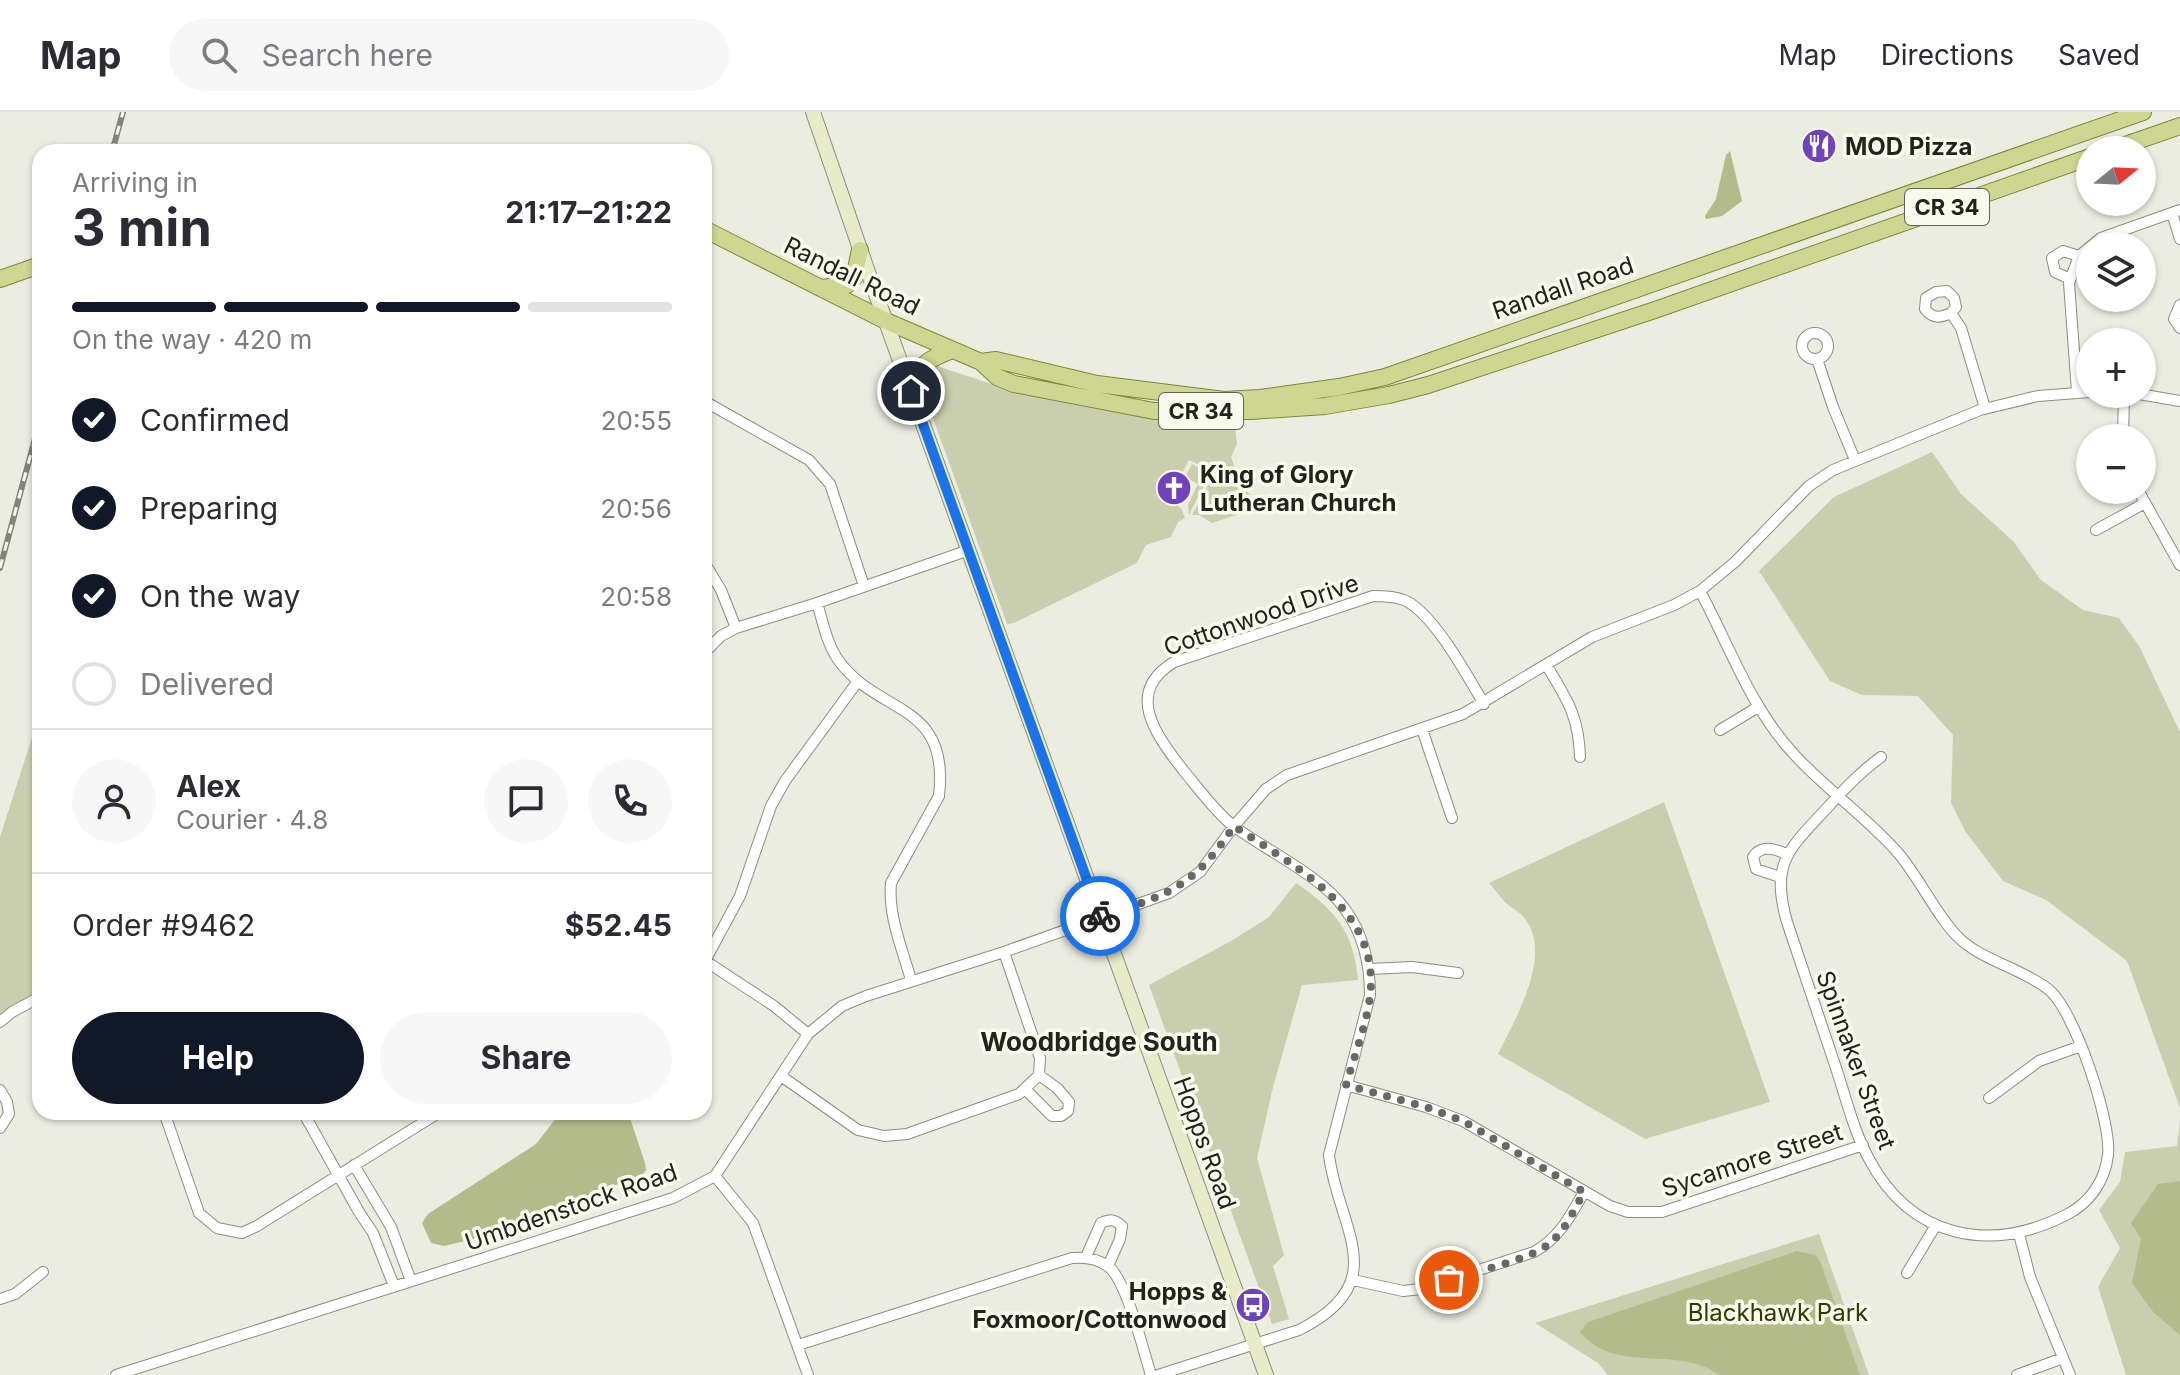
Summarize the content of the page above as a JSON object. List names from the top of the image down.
{
  "streets": {
    "main road": ["CR 34", "Randall Road", "Hopps Road"],
    "street": [
      "Cottonwood Drive",
      "Spinnaker Street",
      "Sycamore Street",
      "Umbdenstock Road"
    ]
  },
  "crossings": [
    ["Randall Road", "Hopps Road"],
    ["Cottonwood Drive", "Sycamore Street"],
    ["Cottonwood Drive", "Umbdenstock Road"],
    ["Spinnaker Street", "Sycamore Street"],
    ["Spinnaker Street", "Umbdenstock Road"],
    ["Hopps Road", "Umbdenstock Road"]
  ],
  "districts": ["Woodbridge South"],
  "parks": ["Blackhawk Park"],
  "places": {
    "restaurant": ["MOD Pizza"],
    "church": ["King of Glory Lutheran Church"],
    "bus stop": ["Hopps & Foxmoor/Cottonwood"]
  },
  "north": "right",
  "page": {
    "header": "Map",
    "search": "Search here",
    "nav": ["Map", "Directions", "Saved"],
    "map_buttons": ["+", "−"],
    "heading": ["3 min", "Arriving in", "21:17–21:22"],
    "panel": [
      "Alex",
      "Courier · 4.8",
      "Order #9462",
      "$52.45"
    ],
    "bar": "On the way · 420 m",
    "list": [
      ["Confirmed", "20:55"],
      ["Preparing", "20:56"],
      ["On the way", "20:58"],
      "Delivered"
    ],
    "buttons": ["Help", "Share"]
  }
}
